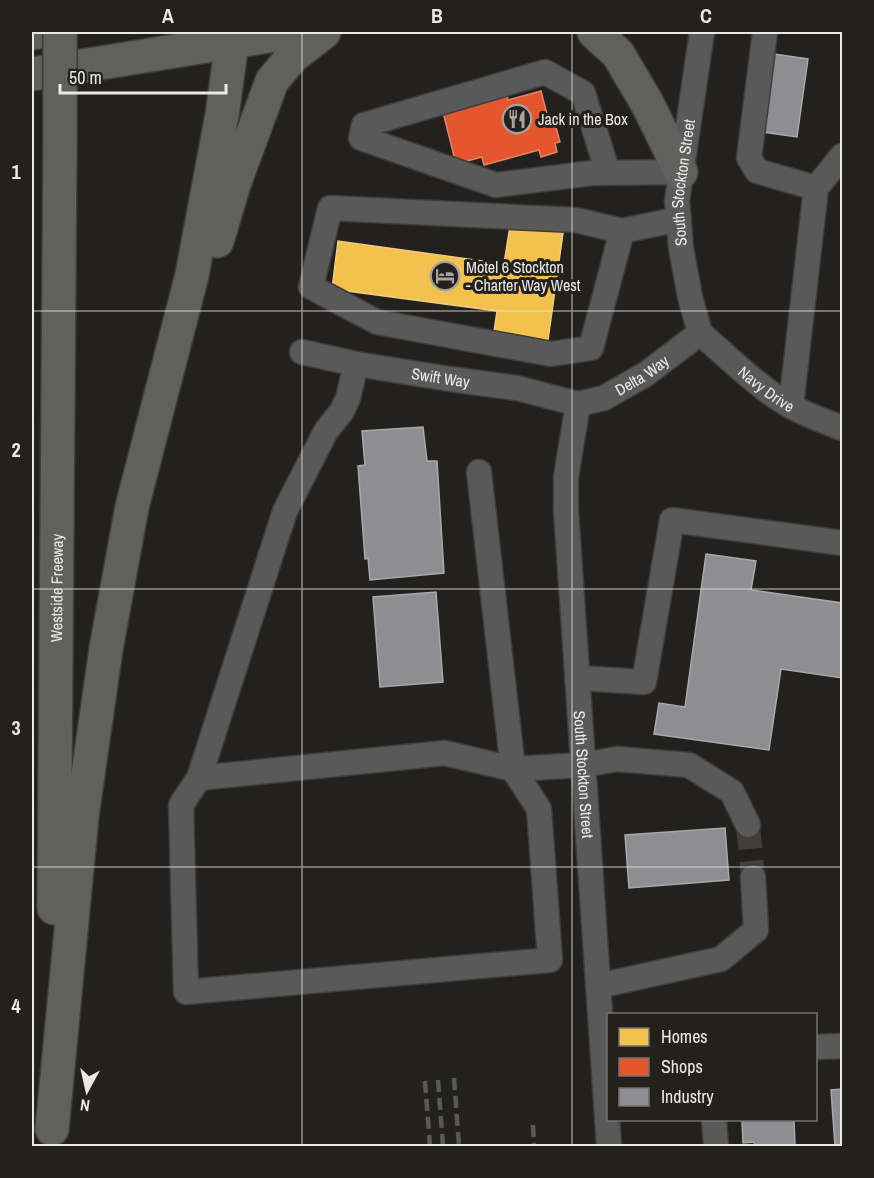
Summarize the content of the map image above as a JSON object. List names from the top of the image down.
{
  "streets": {
    "highway": ["Westside Freeway"],
    "street": [
      "South Stockton Street",
      "Delta Way",
      "Swift Way",
      "Navy Drive"
    ]
  },
  "crossings": [
    ["South Stockton Street", "Delta Way"],
    ["South Stockton Street", "Swift Way"],
    ["South Stockton Street", "Navy Drive"],
    ["Delta Way", "Swift Way"],
    ["Delta Way", "Navy Drive"]
  ],
  "places": {
    "restaurant": ["Jack in the Box"],
    "hotel": ["Motel 6 Stockton - Charter Way West"]
  },
  "legend": ["Homes", "Shops", "Industry"],
  "scale_bar": "50 m",
  "north": "bottom",
  "grid": {
    "columns": ["A", "B", "C"],
    "rows": [
      "1",
      "2",
      "3",
      "4"
    ]
  }
}
